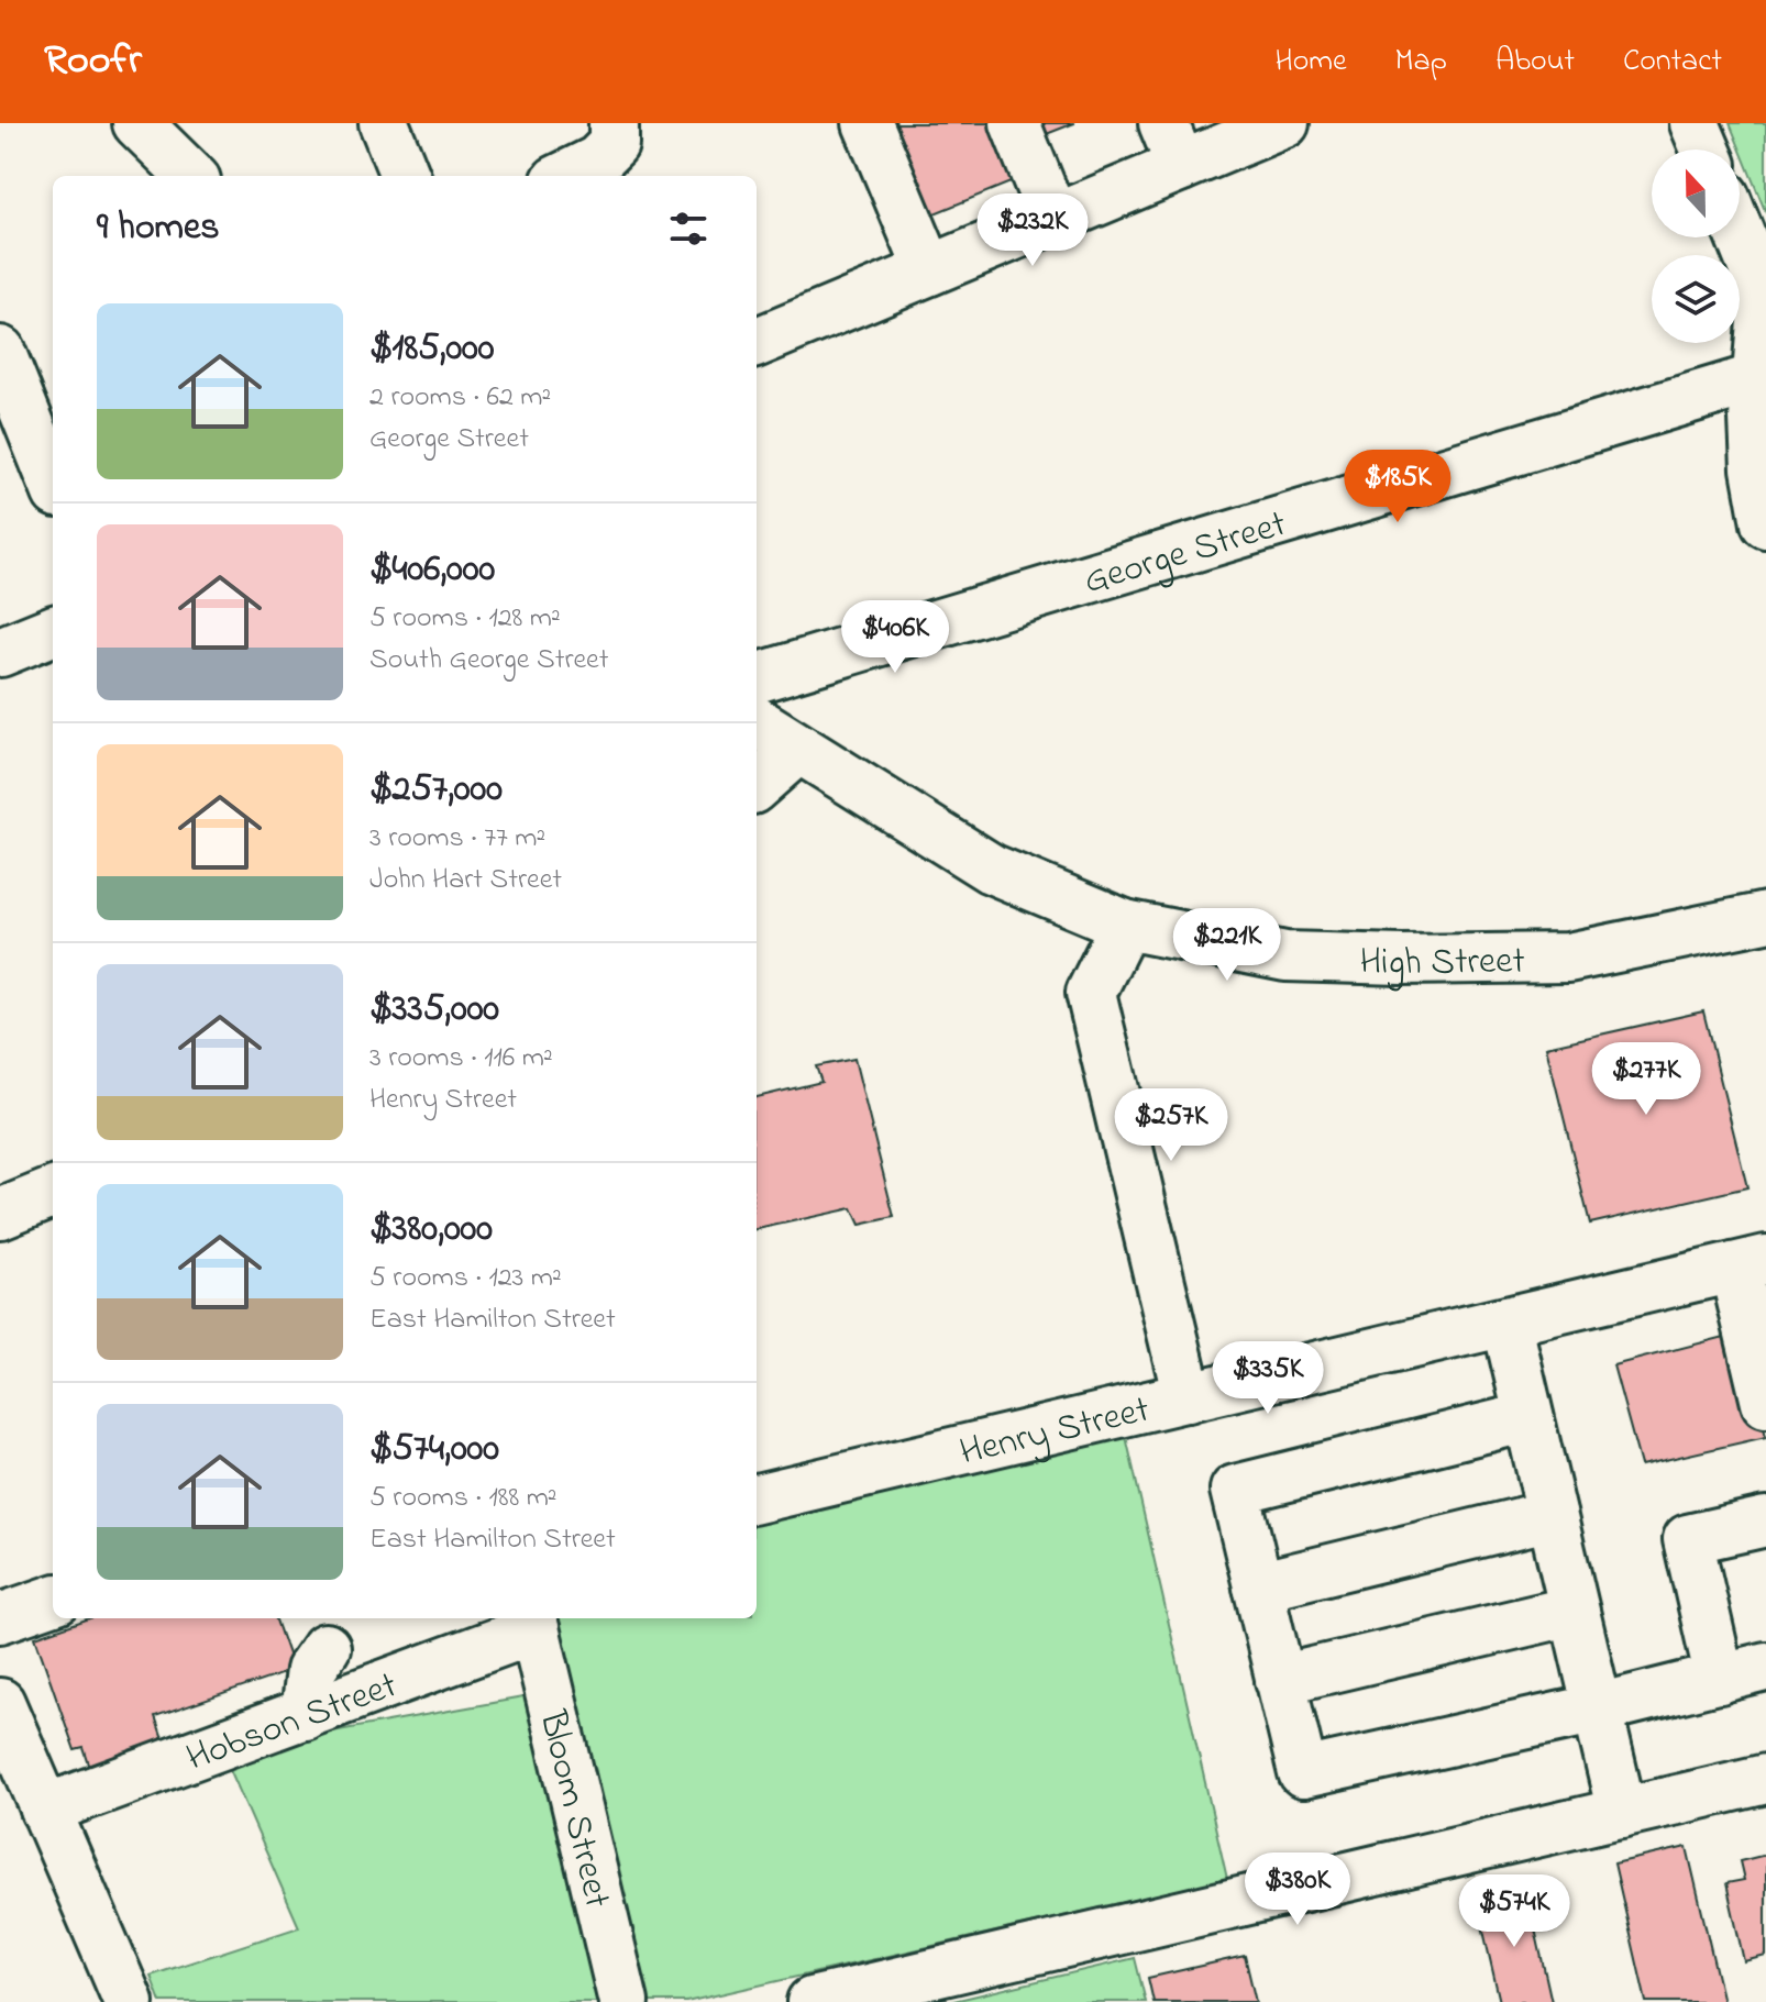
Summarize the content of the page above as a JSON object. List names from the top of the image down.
{
  "streets": {
    "street": [
      "George Street",
      "High Street",
      "Henry Street",
      "Hobson Street",
      "Bloom Street"
    ]
  },
  "crossings": [
    ["Hobson Street", "Bloom Street"]
  ],
  "north": "top",
  "page": {
    "header": "Roofr",
    "nav": [
      "Home",
      "Map",
      "About",
      "Contact"
    ],
    "heading": "9 homes",
    "price": [
      "$232K",
      "$185K",
      "$406K",
      "$221K",
      "$277K",
      "$257K",
      "$335K",
      "$380K",
      "$574K"
    ],
    "list": [
      {
        "name": "$185,000",
        "note": "2 rooms · 62 m² · George Street"
      },
      {
        "name": "$406,000",
        "note": "5 rooms · 128 m² · South George Street"
      },
      {
        "name": "$257,000",
        "note": "3 rooms · 77 m² · John Hart Street"
      },
      {
        "name": "$335,000",
        "note": "3 rooms · 116 m² · Henry Street"
      },
      {
        "name": "$380,000",
        "note": "5 rooms · 123 m² · East Hamilton Street"
      },
      {
        "name": "$574,000",
        "note": "5 rooms · 188 m² · East Hamilton Street"
      }
    ]
  }
}
